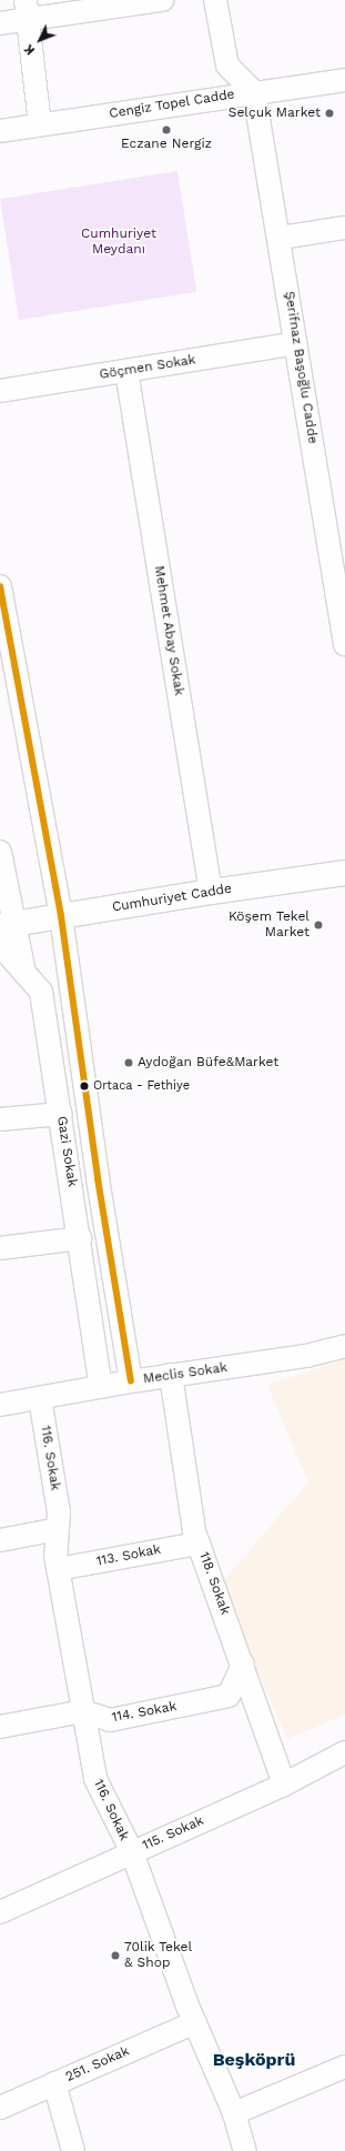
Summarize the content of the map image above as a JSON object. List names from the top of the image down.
{
  "streets": {
    "street": [
      "Cengiz Topel Cadde",
      "Göçmen Sokak",
      "Şerifnaz Başoğlu Cadde",
      "Mehmet Abay Sokak",
      "Cumhuriyet Cadde",
      "Gazi Sokak",
      "Meclis Sokak",
      "116. Sokak",
      "113. Sokak",
      "118. Sokak",
      "114. Sokak",
      "115. Sokak",
      "251. Sokak"
    ]
  },
  "crossings": [
    ["Cengiz Topel Cadde", "Şerifnaz Başoğlu Cadde"],
    ["Göçmen Sokak", "Şerifnaz Başoğlu Cadde"],
    ["Göçmen Sokak", "Mehmet Abay Sokak"],
    ["Mehmet Abay Sokak", "Cumhuriyet Cadde"],
    ["Cumhuriyet Cadde", "Gazi Sokak"],
    ["Gazi Sokak", "Meclis Sokak"],
    ["Meclis Sokak", "116. Sokak"],
    ["Meclis Sokak", "118. Sokak"],
    ["116. Sokak", "113. Sokak"],
    ["116. Sokak", "114. Sokak"],
    ["116. Sokak", "115. Sokak"],
    ["116. Sokak", "251. Sokak"],
    ["113. Sokak", "118. Sokak"],
    ["118. Sokak", "114. Sokak"],
    ["118. Sokak", "115. Sokak"]
  ],
  "districts": ["Beşköprü"],
  "parks": ["Cumhuriyet Meydanı"],
  "places": [
    "Selçuk Market",
    "Eczane Nergiz",
    "Köşem Tekel Market",
    "Aydoğan Büfe&Market",
    "Ortaca - Fethiye",
    "70lik Tekel & Shop"
  ],
  "north": "bottom left"
}
